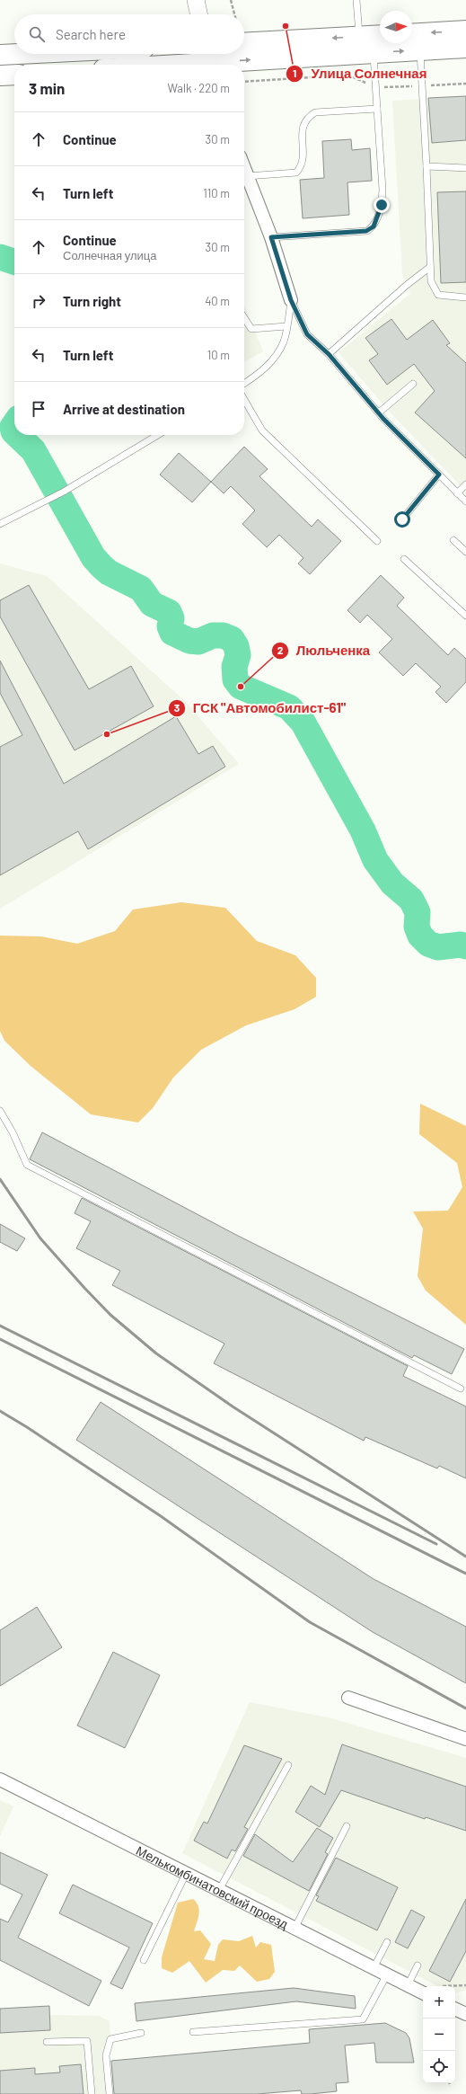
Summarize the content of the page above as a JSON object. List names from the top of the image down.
{
  "streets": {
    "street": ["Мелькомбинатовский проезд"]
  },
  "places": ["Улица Солнечная", "Люльченка", "ГСК \"Автомобилист-61\""],
  "north": "right",
  "page": {
    "search": "Search here",
    "heading": ["3 min", "Walk · 220 m"],
    "list": [
      ["Continue", "30 m"],
      ["Turn left", "110 m"],
      ["Continue", "Солнечная улица", "30 m"],
      ["Turn right", "40 m"],
      ["Turn left", "10 m"],
      "Arrive at destination"
    ],
    "map_buttons": ["+", "−"]
  }
}
